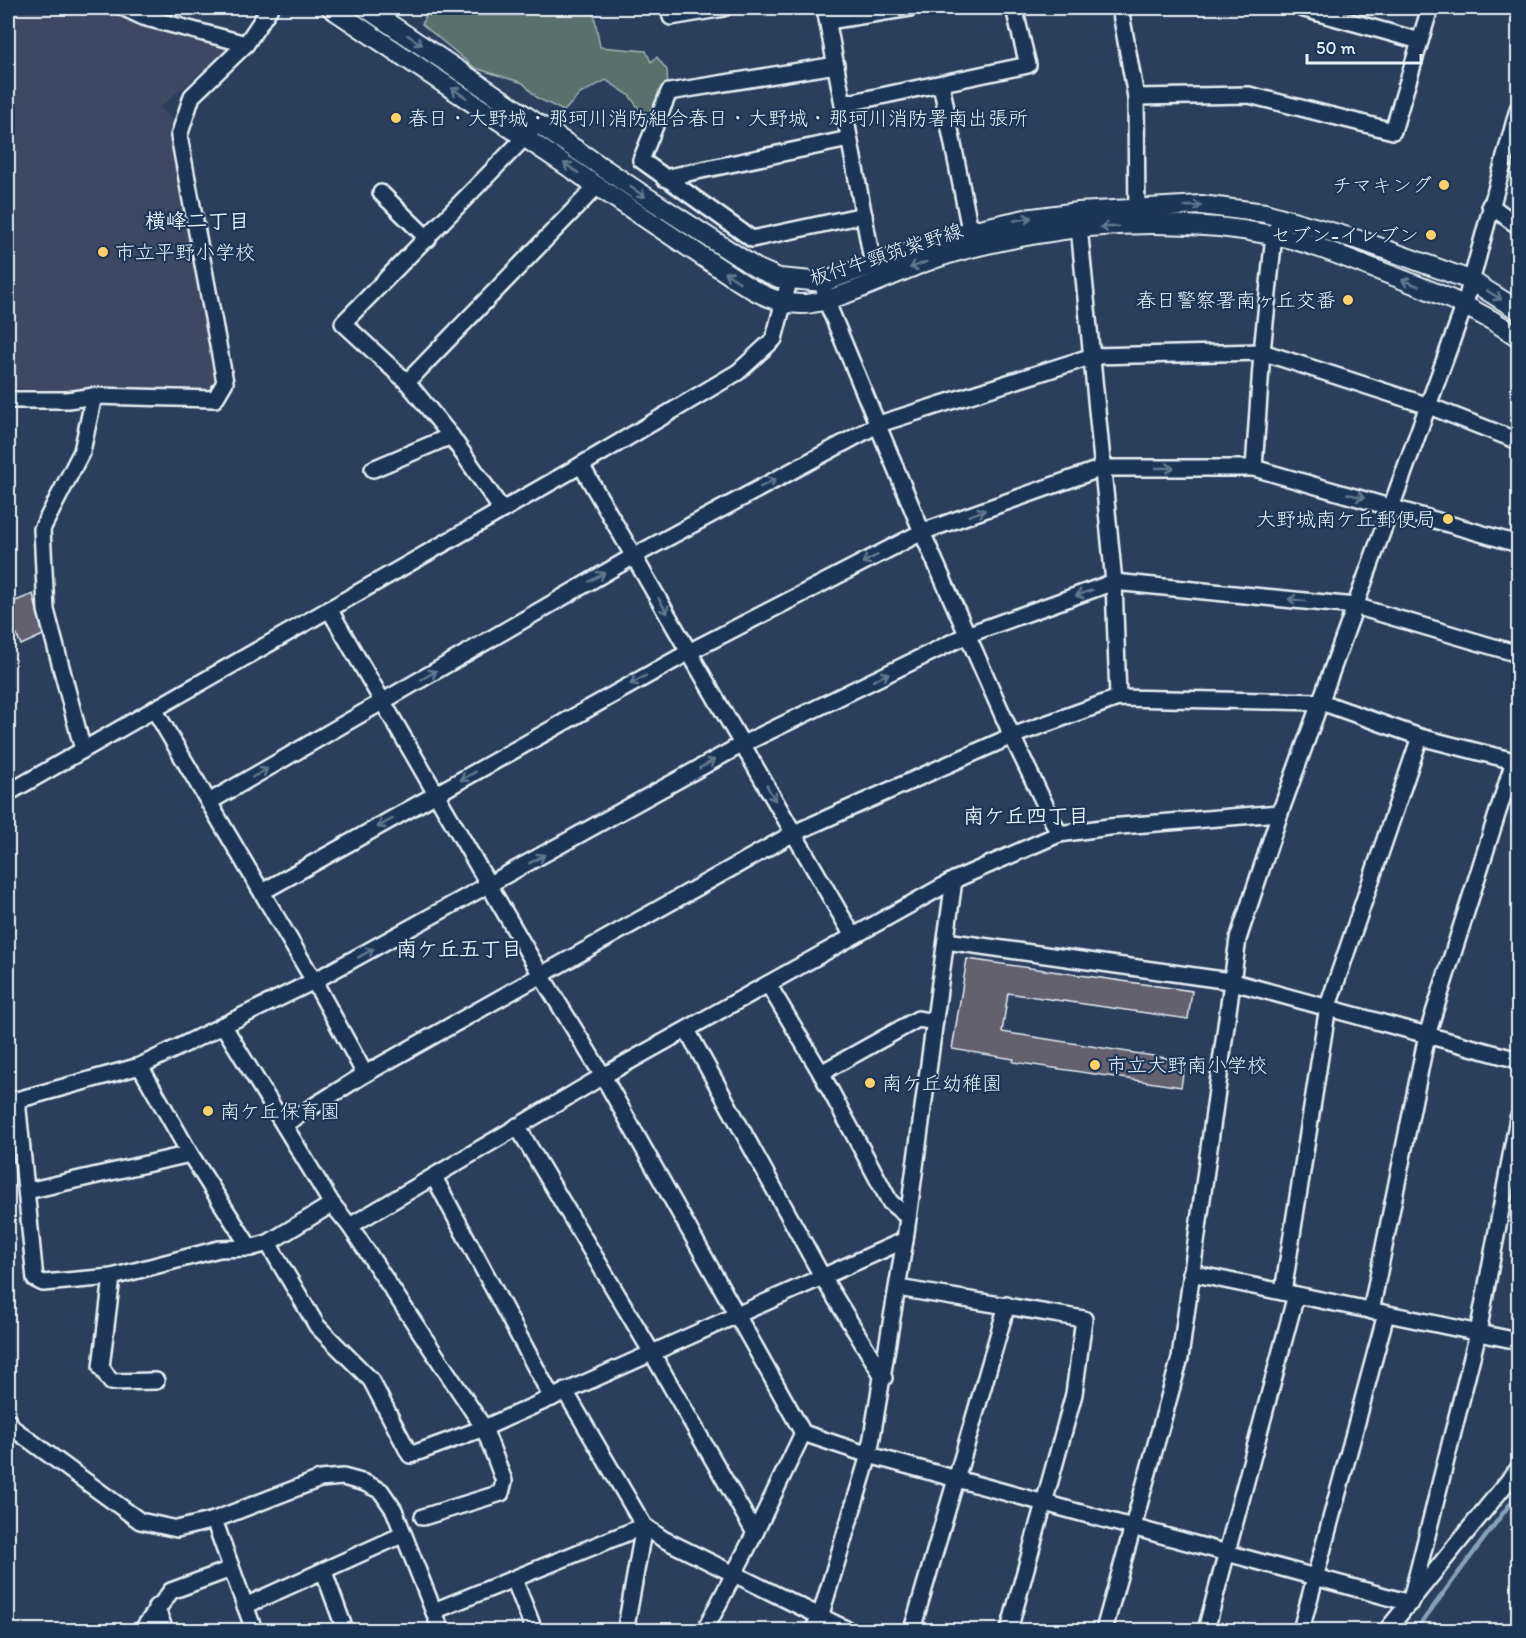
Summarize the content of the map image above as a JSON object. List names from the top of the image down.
{
  "streets": {
    "main road": ["板付牛頸筑紫野線"]
  },
  "districts": ["横峰二丁目", "南ケ丘四丁目", "南ケ丘五丁目"],
  "places": [
    "春日・大野城・那珂川消防組合春日・大野城・那珂川消防署南出張所",
    "チマキング",
    "セブン-イレブン",
    "市立平野小学校",
    "春日警察署南ヶ丘交番",
    "大野城南ケ丘郵便局",
    "市立大野南小学校",
    "南ケ丘幼稚園",
    "南ケ丘保育園"
  ],
  "scale_bar": "50 m"
}
